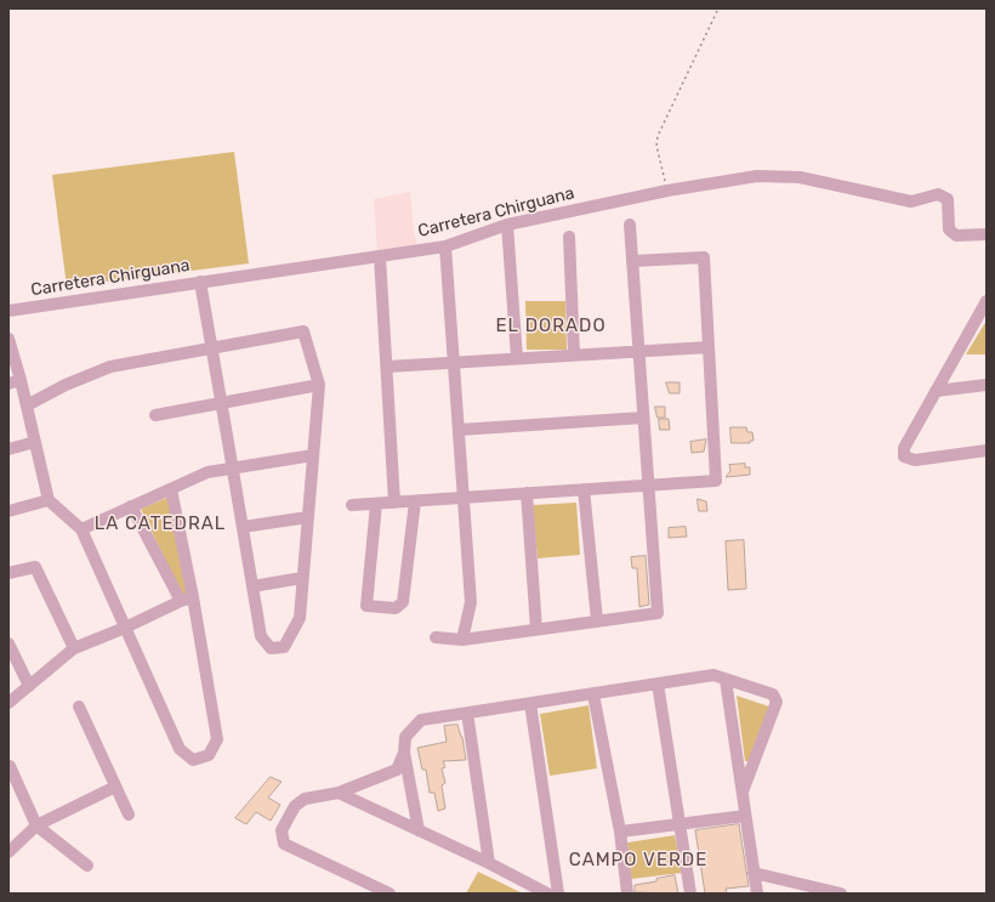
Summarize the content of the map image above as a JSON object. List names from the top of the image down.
{
  "streets": {
    "street": ["Carretera Chirguana"]
  },
  "districts": ["EL DORADO", "LA CATEDRAL", "CAMPO VERDE"]
}
